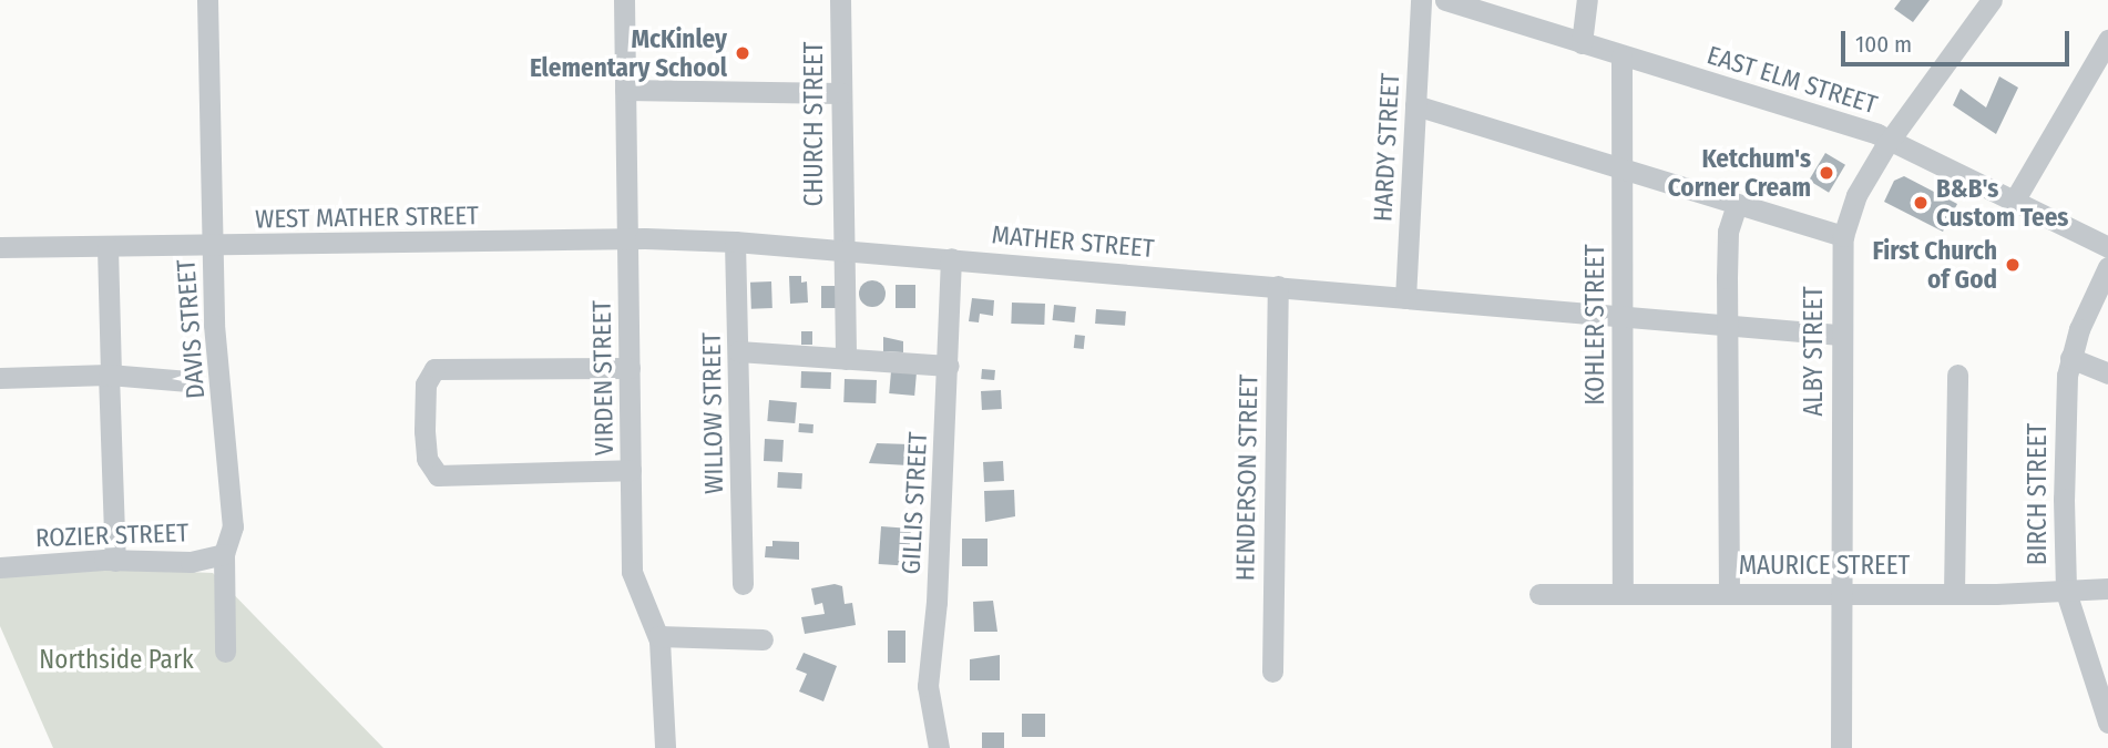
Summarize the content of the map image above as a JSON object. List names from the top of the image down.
{
  "streets": {
    "street": [
      "EAST ELM STREET",
      "CHURCH STREET",
      "HARDY STREET",
      "WEST MATHER STREET",
      "MATHER STREET",
      "KOHLER STREET",
      "DAVIS STREET",
      "ALBY STREET",
      "VIRDEN STREET",
      "WILLOW STREET",
      "HENDERSON STREET",
      "BIRCH STREET",
      "GILLIS STREET",
      "ROZIER STREET",
      "MAURICE STREET"
    ]
  },
  "crossings": [
    ["EAST ELM STREET", "KOHLER STREET"],
    ["EAST ELM STREET", "ALBY STREET"],
    ["CHURCH STREET", "MATHER STREET"],
    ["HARDY STREET", "MATHER STREET"],
    ["WEST MATHER STREET", "MATHER STREET"],
    ["WEST MATHER STREET", "DAVIS STREET"],
    ["WEST MATHER STREET", "VIRDEN STREET"],
    ["WEST MATHER STREET", "WILLOW STREET"],
    ["MATHER STREET", "KOHLER STREET"],
    ["MATHER STREET", "ALBY STREET"],
    ["MATHER STREET", "WILLOW STREET"],
    ["MATHER STREET", "HENDERSON STREET"],
    ["MATHER STREET", "GILLIS STREET"],
    ["KOHLER STREET", "MAURICE STREET"],
    ["DAVIS STREET", "ROZIER STREET"],
    ["ALBY STREET", "MAURICE STREET"],
    ["BIRCH STREET", "MAURICE STREET"]
  ],
  "parks": ["Northside Park"],
  "places": [
    "McKinley Elementary School",
    "Ketchum's Corner Cream",
    "B&B's Custom Tees",
    "First Church of God"
  ],
  "scale_bar": "100 m"
}
